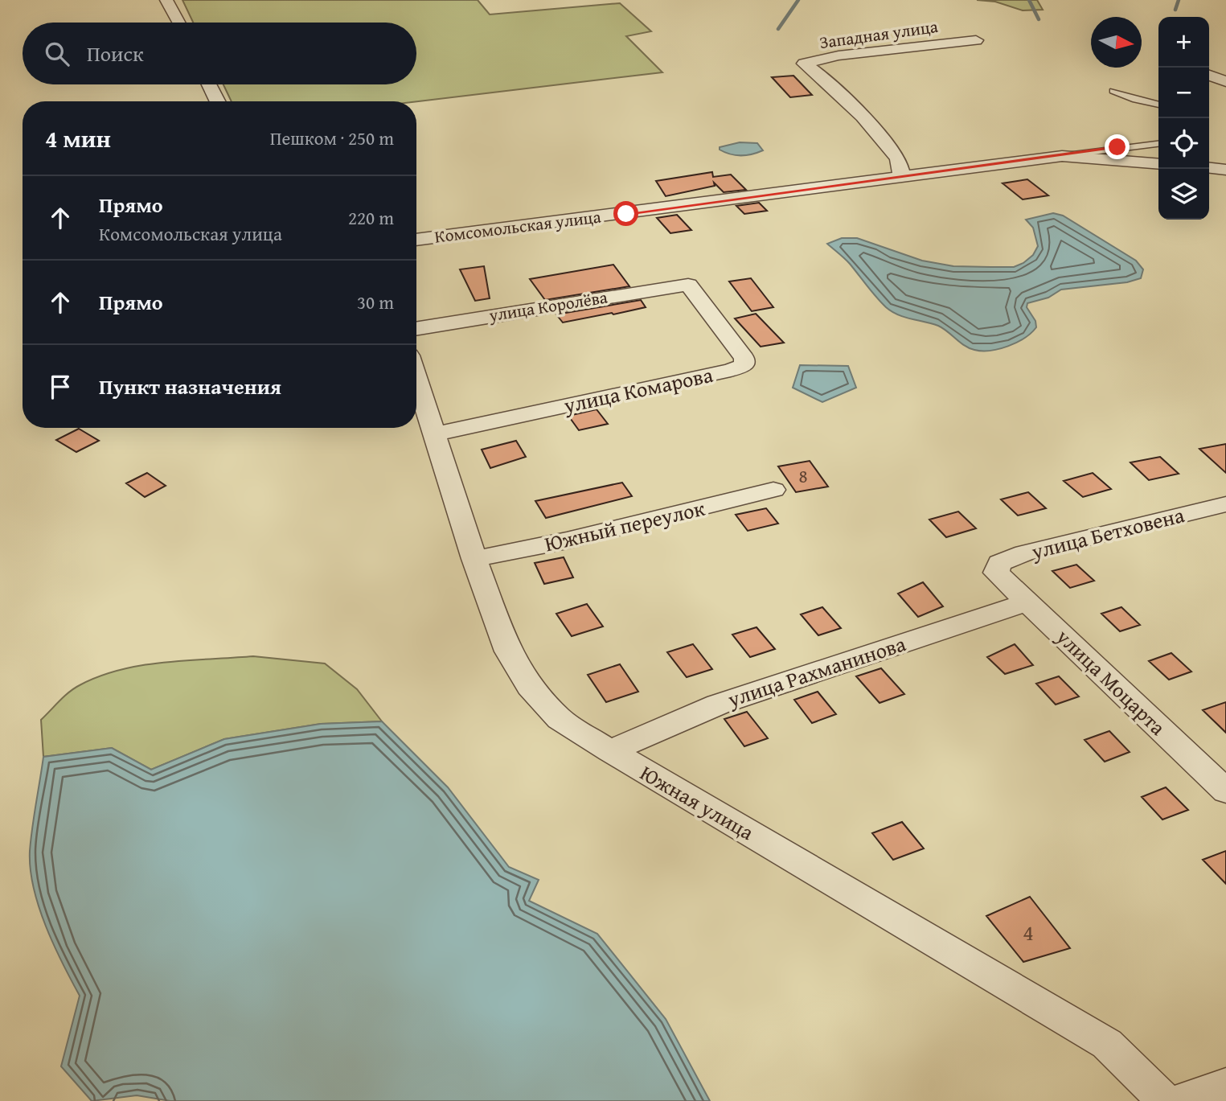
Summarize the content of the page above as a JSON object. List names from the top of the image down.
{
  "streets": {
    "street": [
      "Западная улица",
      "Комсомольская улица",
      "улица Королёва",
      "улица Комарова",
      "Южный переулок",
      "улица Бетховена",
      "улица Рахманинова",
      "улица Моцарта",
      "Южная улица"
    ]
  },
  "crossings": [
    ["Западная улица", "Комсомольская улица"],
    ["улица Королёва", "улица Комарова"],
    ["улица Комарова", "Южная улица"],
    ["Южный переулок", "Южная улица"],
    ["улица Бетховена", "улица Моцарта"],
    ["улица Рахманинова", "улица Моцарта"],
    ["улица Рахманинова", "Южная улица"]
  ],
  "house_numbers": ["8", "4"],
  "north": "right",
  "page": {
    "map_buttons": ["+", "−"],
    "search": "Поиск",
    "heading": ["4 мин", "Пешком · 250 m"],
    "list": [
      ["Прямо", "Комсомольская улица", "220 m"],
      ["Прямо", "30 m"],
      "Пункт назначения"
    ]
  }
}
